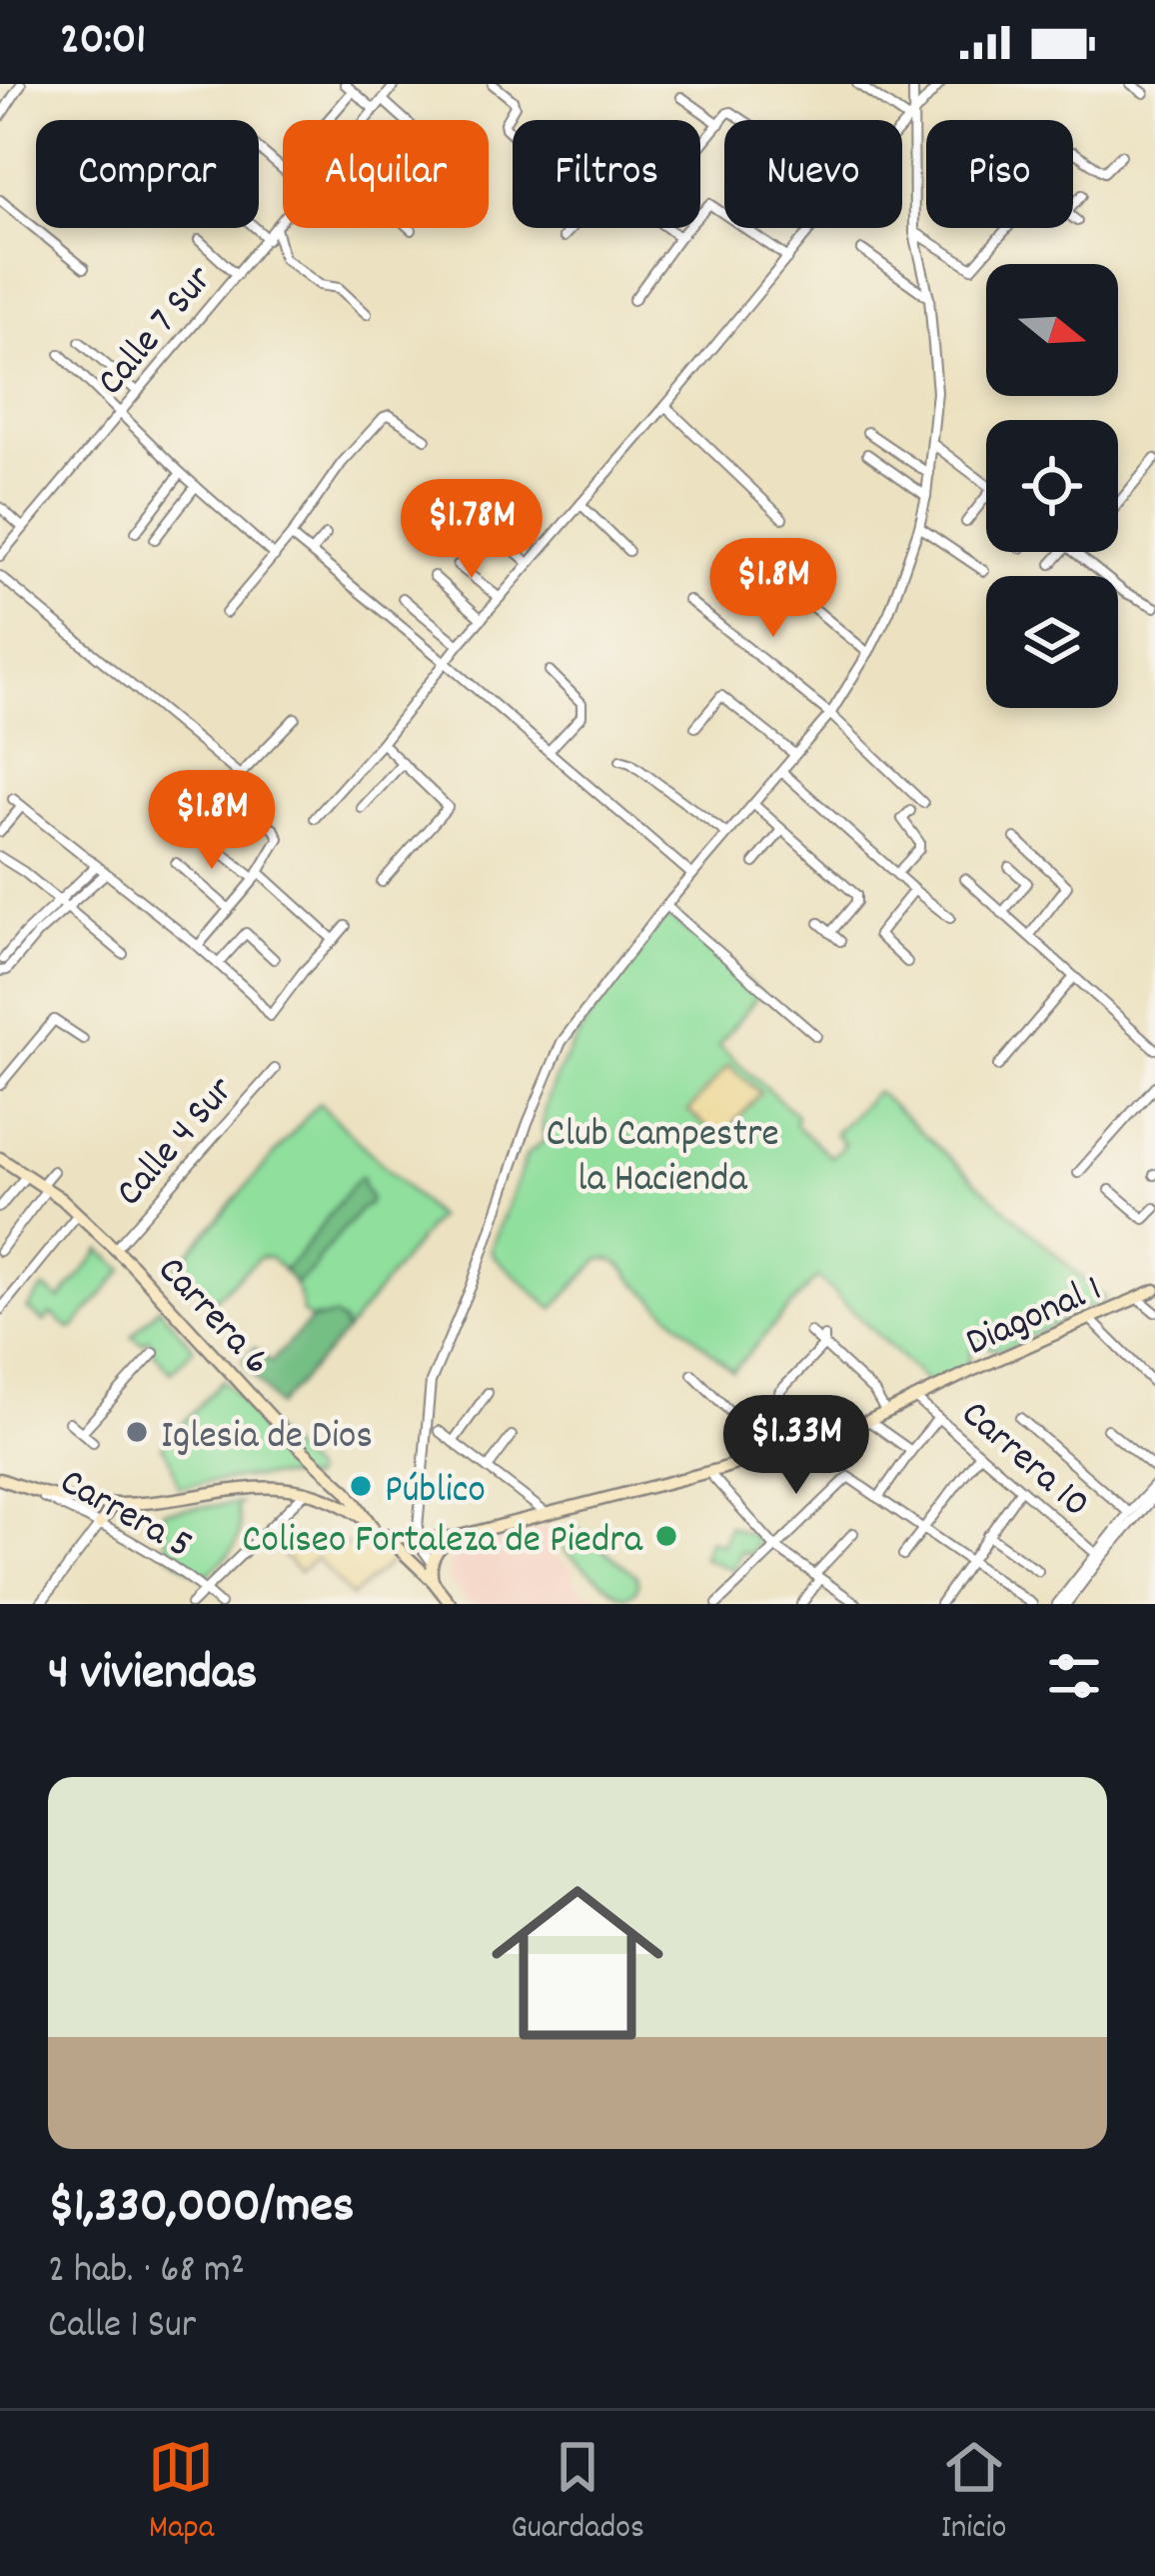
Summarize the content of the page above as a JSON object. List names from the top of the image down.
{
  "streets": {
    "main road": ["Diagonal 1", "Carrera 6", "Carrera 5"],
    "street": ["Calle 7 Sur", "Calle 4 Sur", "Carrera 10"]
  },
  "crossings": [
    ["Calle 4 Sur", "Carrera 6"],
    ["Diagonal 1", "Carrera 6"],
    ["Diagonal 1", "Carrera 10"],
    ["Carrera 6", "Carrera 5"]
  ],
  "parks": ["Club Campestre la Hacienda"],
  "places": ["Iglesia de Dios", "Público", "Coliseo Fortaleza de Piedra"],
  "north": "right",
  "page": {
    "status": "20:01",
    "chip": [
      "Comprar",
      "Alquilar",
      "Filtros",
      "Nuevo",
      "Piso"
    ],
    "price": [
      "$1.78M",
      "$1.8M",
      "$1.8M",
      "$1.33M"
    ],
    "heading": "4 viviendas",
    "list": [
      {
        "name": "$1,330,000/mes",
        "note": "2 hab. · 68 m² · Calle 1 Sur"
      }
    ],
    "tabs": ["Mapa", "Guardados", "Inicio"]
  }
}
